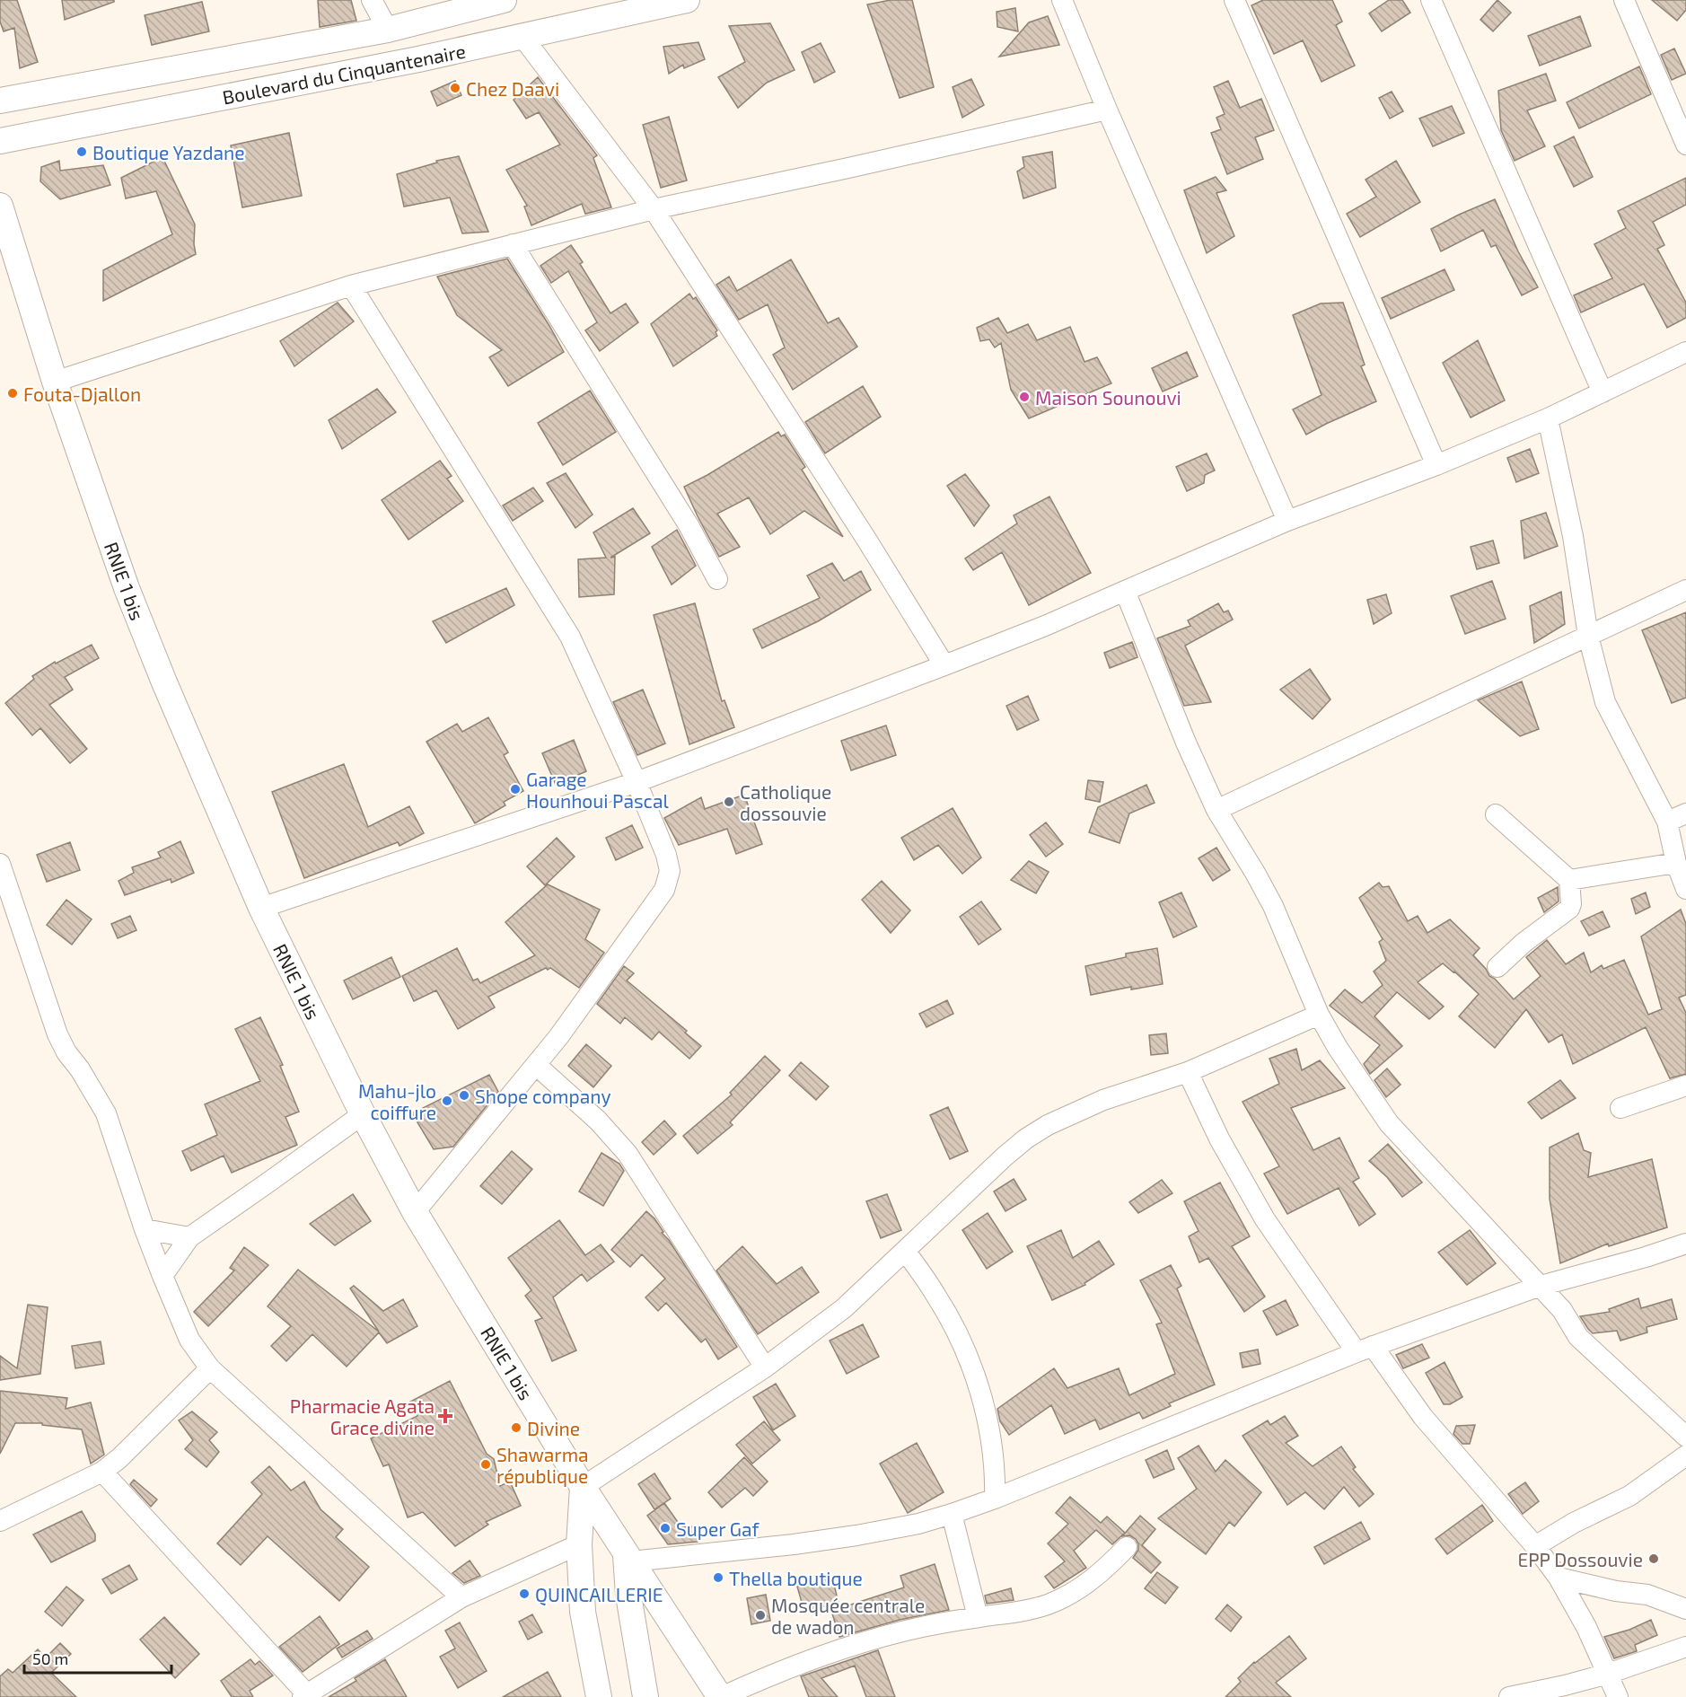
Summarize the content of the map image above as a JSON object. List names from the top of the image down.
{
  "streets": {
    "main road": ["Boulevard du Cinquantenaire", "RNIE 1 bis"]
  },
  "places": {
    "other": [
      "Chez Daavi",
      "Boutique Yazdane",
      "Fouta-Djallon",
      "Maison Sounouvi",
      "Garage Hounhoui Pascal",
      "Catholique dossouvie",
      "Shope company",
      "Mahu-jlo coiffure",
      "Divine",
      "Shawarma république",
      "Super Gaf",
      "EPP Dossouvie",
      "Thella boutique",
      "QUINCAILLERIE",
      "Mosquée centrale de wadon"
    ],
    "health": ["Pharmacie Agata Grace divine"]
  },
  "scale_bar": "50 m"
}
